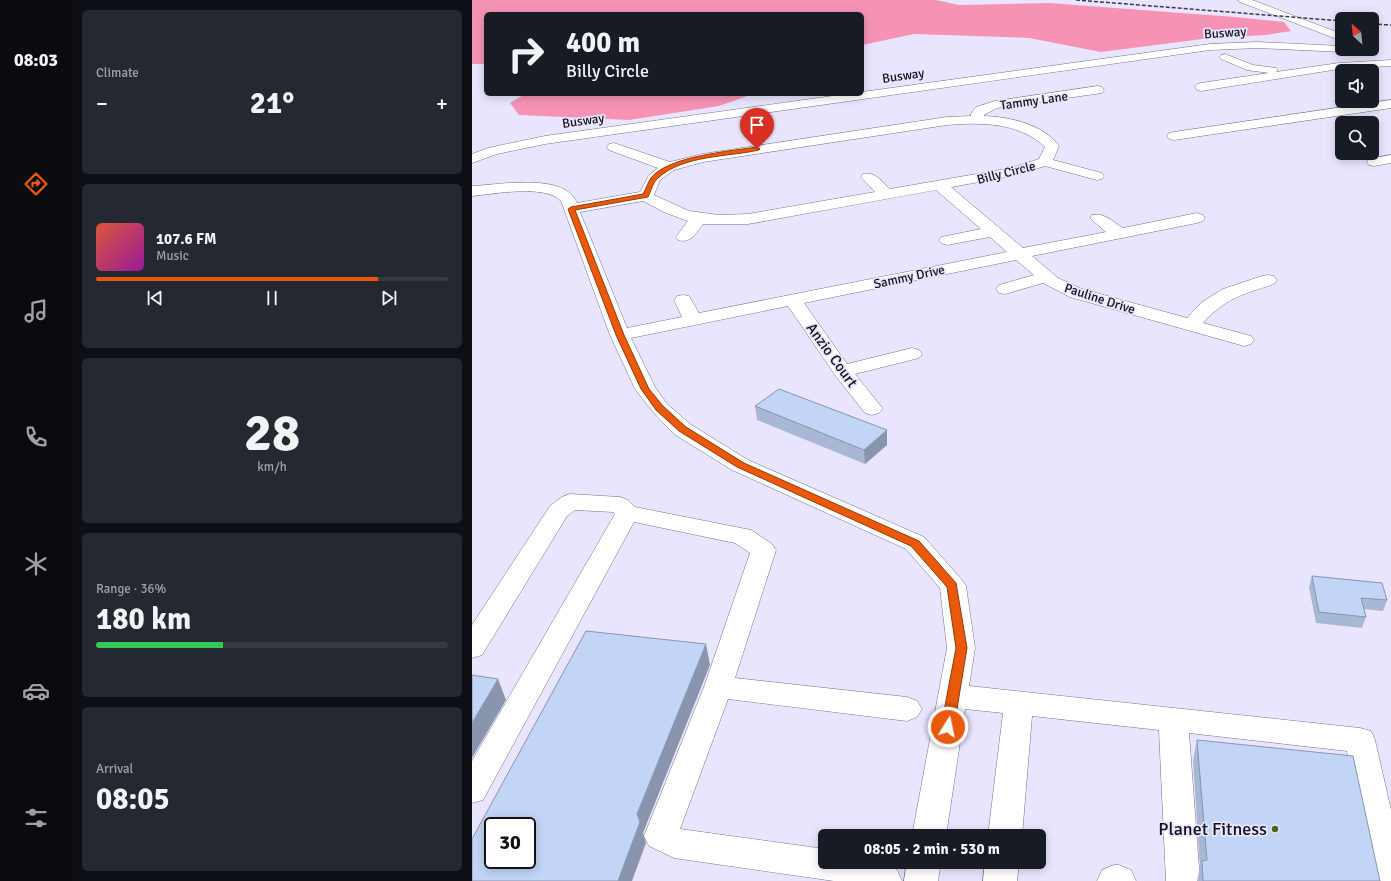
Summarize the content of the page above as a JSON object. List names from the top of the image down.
{
  "streets": {
    "street": [
      "Busway",
      "Tammy Lane",
      "Billy Circle",
      "Sammy Drive",
      "Pauline Drive",
      "Anzio Court"
    ]
  },
  "crossings": [
    ["Tammy Lane", "Billy Circle"],
    ["Billy Circle", "Pauline Drive"],
    ["Sammy Drive", "Pauline Drive"],
    ["Sammy Drive", "Anzio Court"]
  ],
  "places": ["Planet Fitness"],
  "north": "top left",
  "page": {
    "tabs": "08:03",
    "tile": [
      "Climate",
      ["28", "km/h"],
      ["Range · 36%", "180 km"],
      ["Arrival", "08:05"]
    ],
    "turn": ["400 m", "Billy Circle"],
    "heat": ["−", "21°", "+"],
    "song": ["107.6 FM", "Music"],
    "limit": "30",
    "trip": "08:05 · 2 min · 530 m"
  }
}
